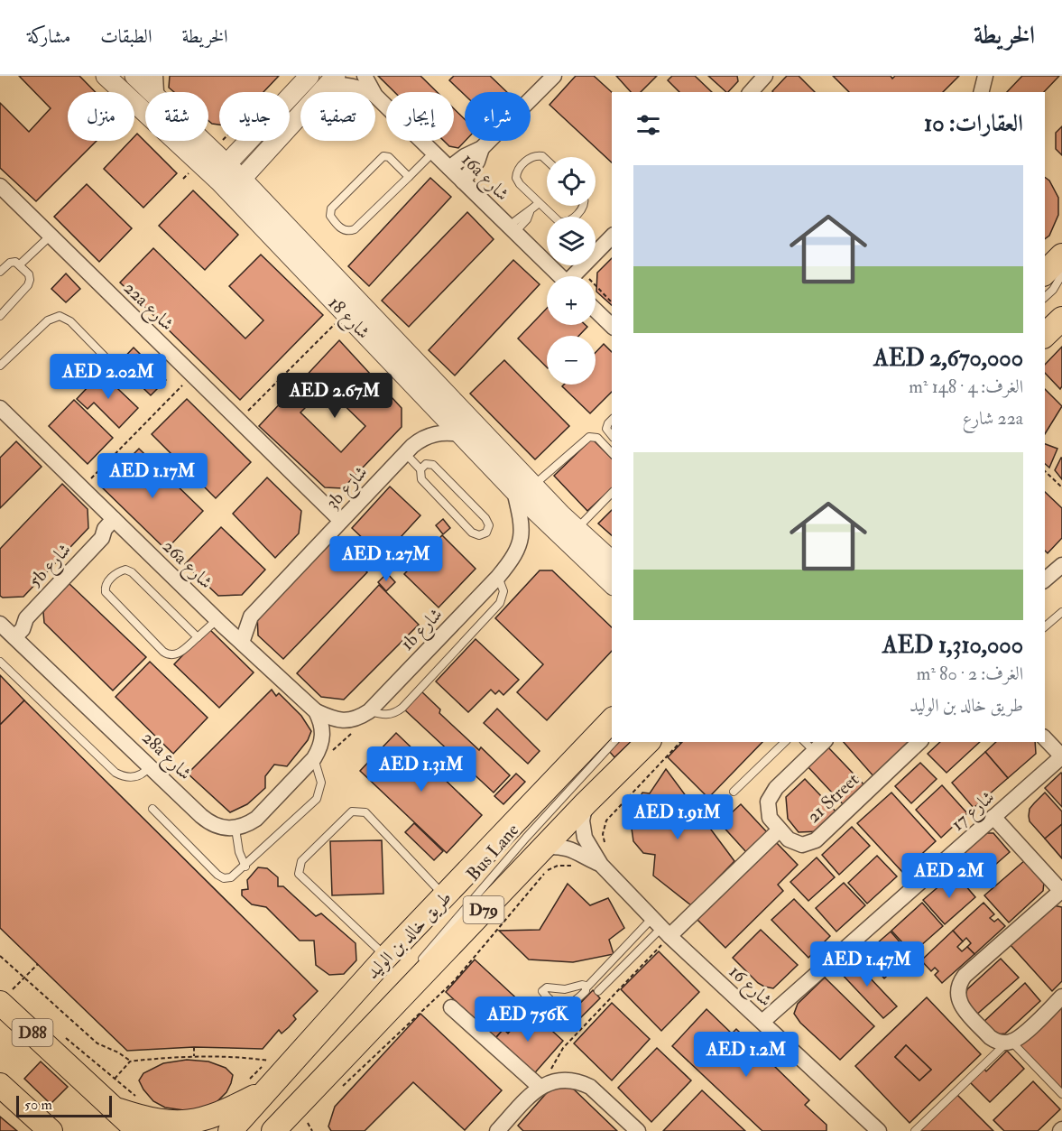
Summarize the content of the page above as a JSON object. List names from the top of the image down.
{
  "streets": {
    "main road": ["D79", "طريق خالد بن الوليد", "D88"],
    "street": [
      "16a شارع",
      "22a شارع",
      "شارع 18",
      "3b شارع",
      "26a شارع",
      "5b شارع",
      "1b شارع",
      "28a شارع",
      "21 Street",
      "شارع 17",
      "شارع 16"
    ],
    "lane": ["Bus Lane"]
  },
  "crossings": [
    ["22a شارع", "3b شارع"],
    ["شارع 18", "3b شارع"],
    ["شارع 18", "1b شارع"],
    ["3b شارع", "26a شارع"],
    ["26a شارع", "5b شارع"],
    ["5b شارع", "28a شارع"],
    ["شارع 17", "شارع 16"],
    ["طريق خالد بن الوليد", "شارع 16"]
  ],
  "scale_bar": "50 m",
  "page": {
    "header": "الخريطة",
    "nav": ["الخريطة", "الطبقات", "مشاركة"],
    "chip": [
      "شراء",
      "إيجار",
      "تصفية",
      "جديد",
      "شقة",
      "منزل"
    ],
    "heading": "العقارات: 10",
    "map_buttons": ["+", "−"],
    "list": [
      {
        "name": "AED 2,670,000",
        "note": "الغرف: 4 · 148 m² · 22a شارع"
      },
      {
        "name": "AED 1,310,000",
        "note": "الغرف: 2 · 80 m² · طريق خالد بن الوليد"
      }
    ],
    "price": [
      "AED 2.02M",
      "AED 2.67M",
      "AED 1.17M",
      "AED 1.27M",
      "AED 1.31M",
      "AED 1.91M",
      "AED 2M",
      "AED 1.47M",
      "AED 756K",
      "AED 1.2M"
    ],
    "scale": "50 m"
  }
}
